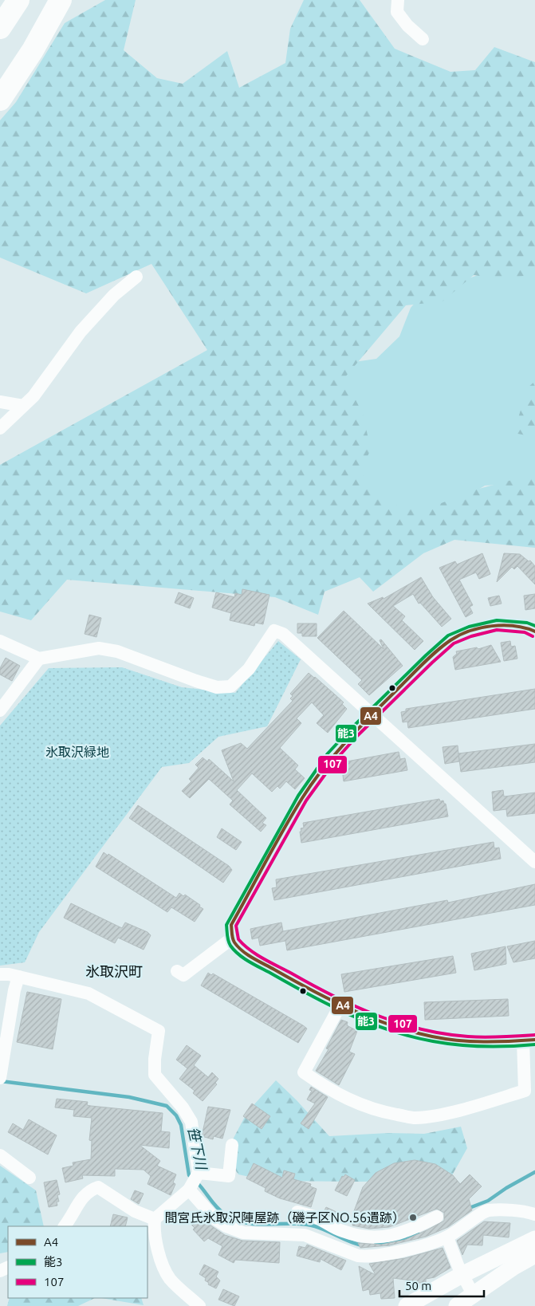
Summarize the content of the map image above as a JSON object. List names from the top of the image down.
{
  "districts": ["氷取沢町"],
  "water": ["笹下川"],
  "parks": ["氷取沢緑地"],
  "places": ["間宮氏氷取沢陣屋跡（磯子区NO.56遺跡）"],
  "lines": ["transit line 能3", "transit line A4", "transit line 107"],
  "legend": ["A4", "能3", "107"],
  "scale_bar": "50 m"
}
